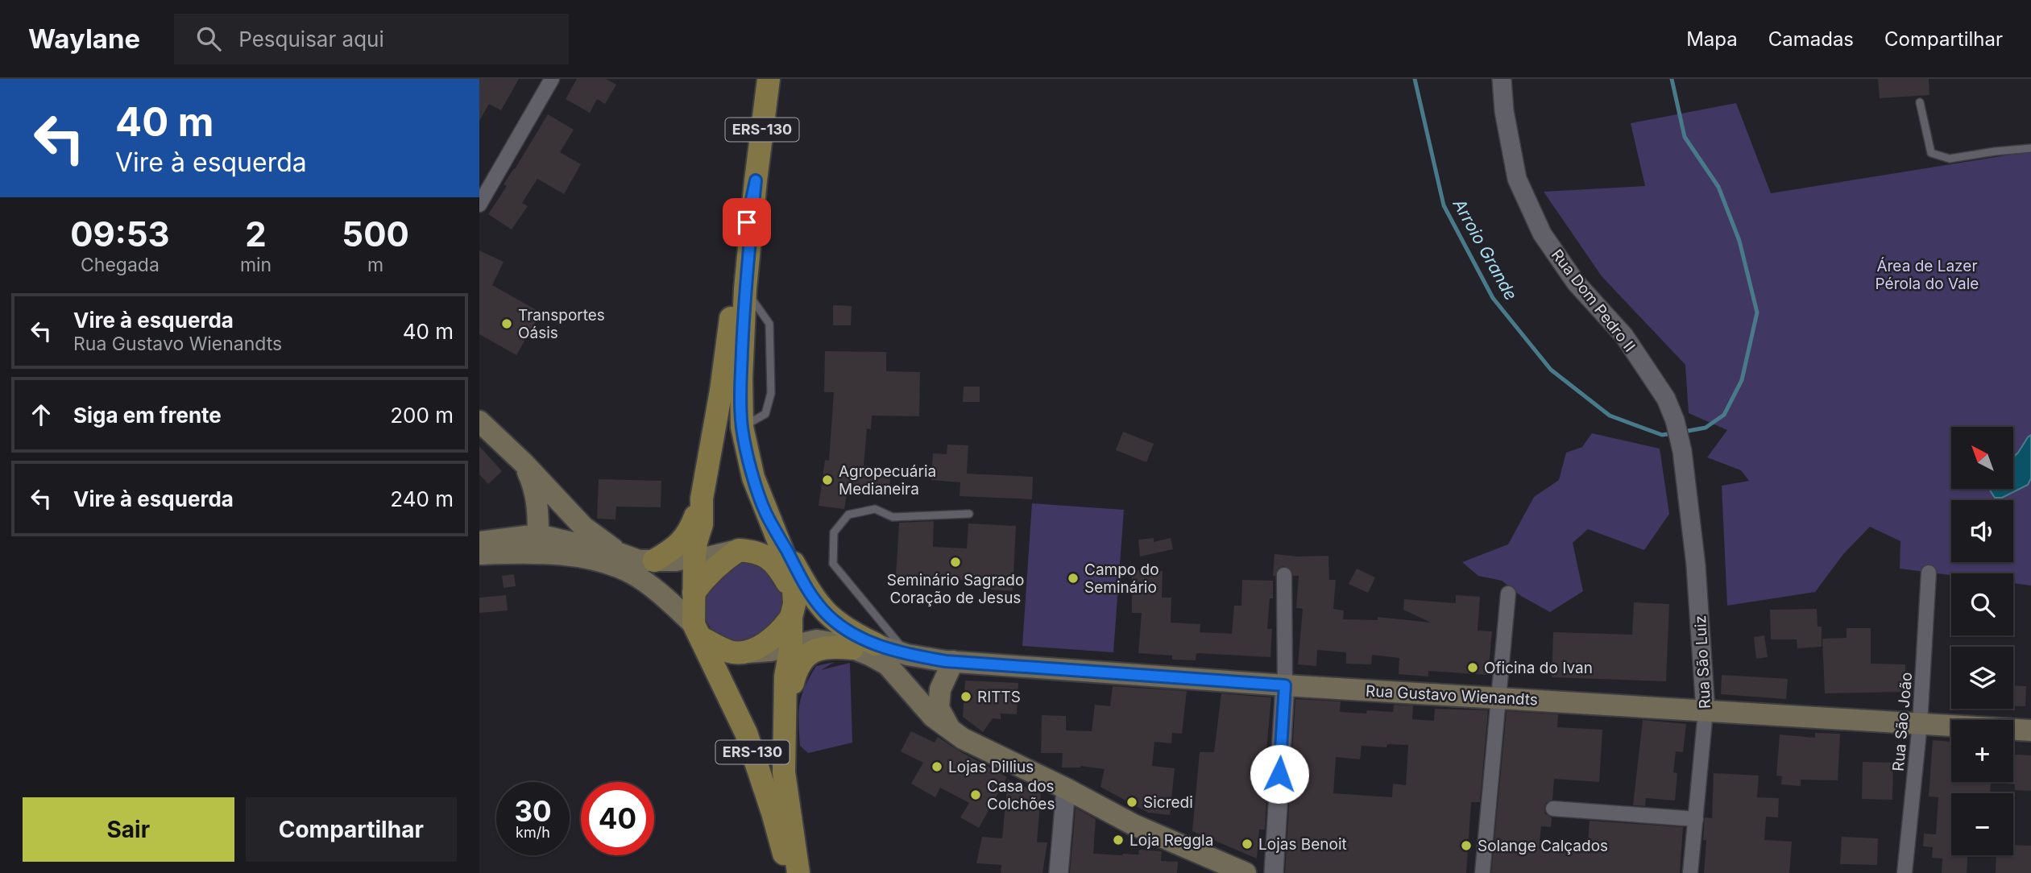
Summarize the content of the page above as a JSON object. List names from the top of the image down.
{
  "streets": {
    "main road": ["ERS-130", "Rua Gustavo Wienandts"],
    "street": ["Rua Dom Pedro II", "Rua São Luiz", "Rua São João"]
  },
  "crossings": [
    ["Rua Dom Pedro II", "Rua São Luiz"],
    ["Rua São Luiz", "Rua Gustavo Wienandts"],
    ["Rua Gustavo Wienandts", "Rua São João"]
  ],
  "water": ["Arroio Grande"],
  "parks": ["Área de Lazer Pérola do Vale"],
  "places": [
    "Transportes Oásis",
    "Agropecuária Medianeira",
    "Seminário Sagrado Coração de Jesus",
    "Campo do Seminário",
    "Oficina do Ivan",
    "RITTS",
    "Lojas Dillius",
    "Casa dos Colchões",
    "Sicredi",
    "Loja Reggla",
    "Lojas Benoit",
    "Solange Calçados"
  ],
  "north": "top left",
  "page": {
    "header": "Waylane",
    "search": "Pesquisar aqui",
    "nav": ["Mapa", "Camadas", "Compartilhar"],
    "turn": ["40 m", "Vire à esquerda"],
    "eta": [
      "09:53",
      "Chegada",
      "2",
      "min",
      "500",
      "m"
    ],
    "list": [
      {
        "name": "Vire à esquerda",
        "note": "Rua Gustavo Wienandts",
        "value": "40 m"
      },
      {
        "name": "Siga em frente",
        "value": "200 m"
      },
      {
        "name": "Vire à esquerda",
        "value": "240 m"
      }
    ],
    "map_buttons": ["+", "−"],
    "speed": "30 km/h",
    "limit": "40",
    "buttons": ["Sair", "Compartilhar"]
  }
}
